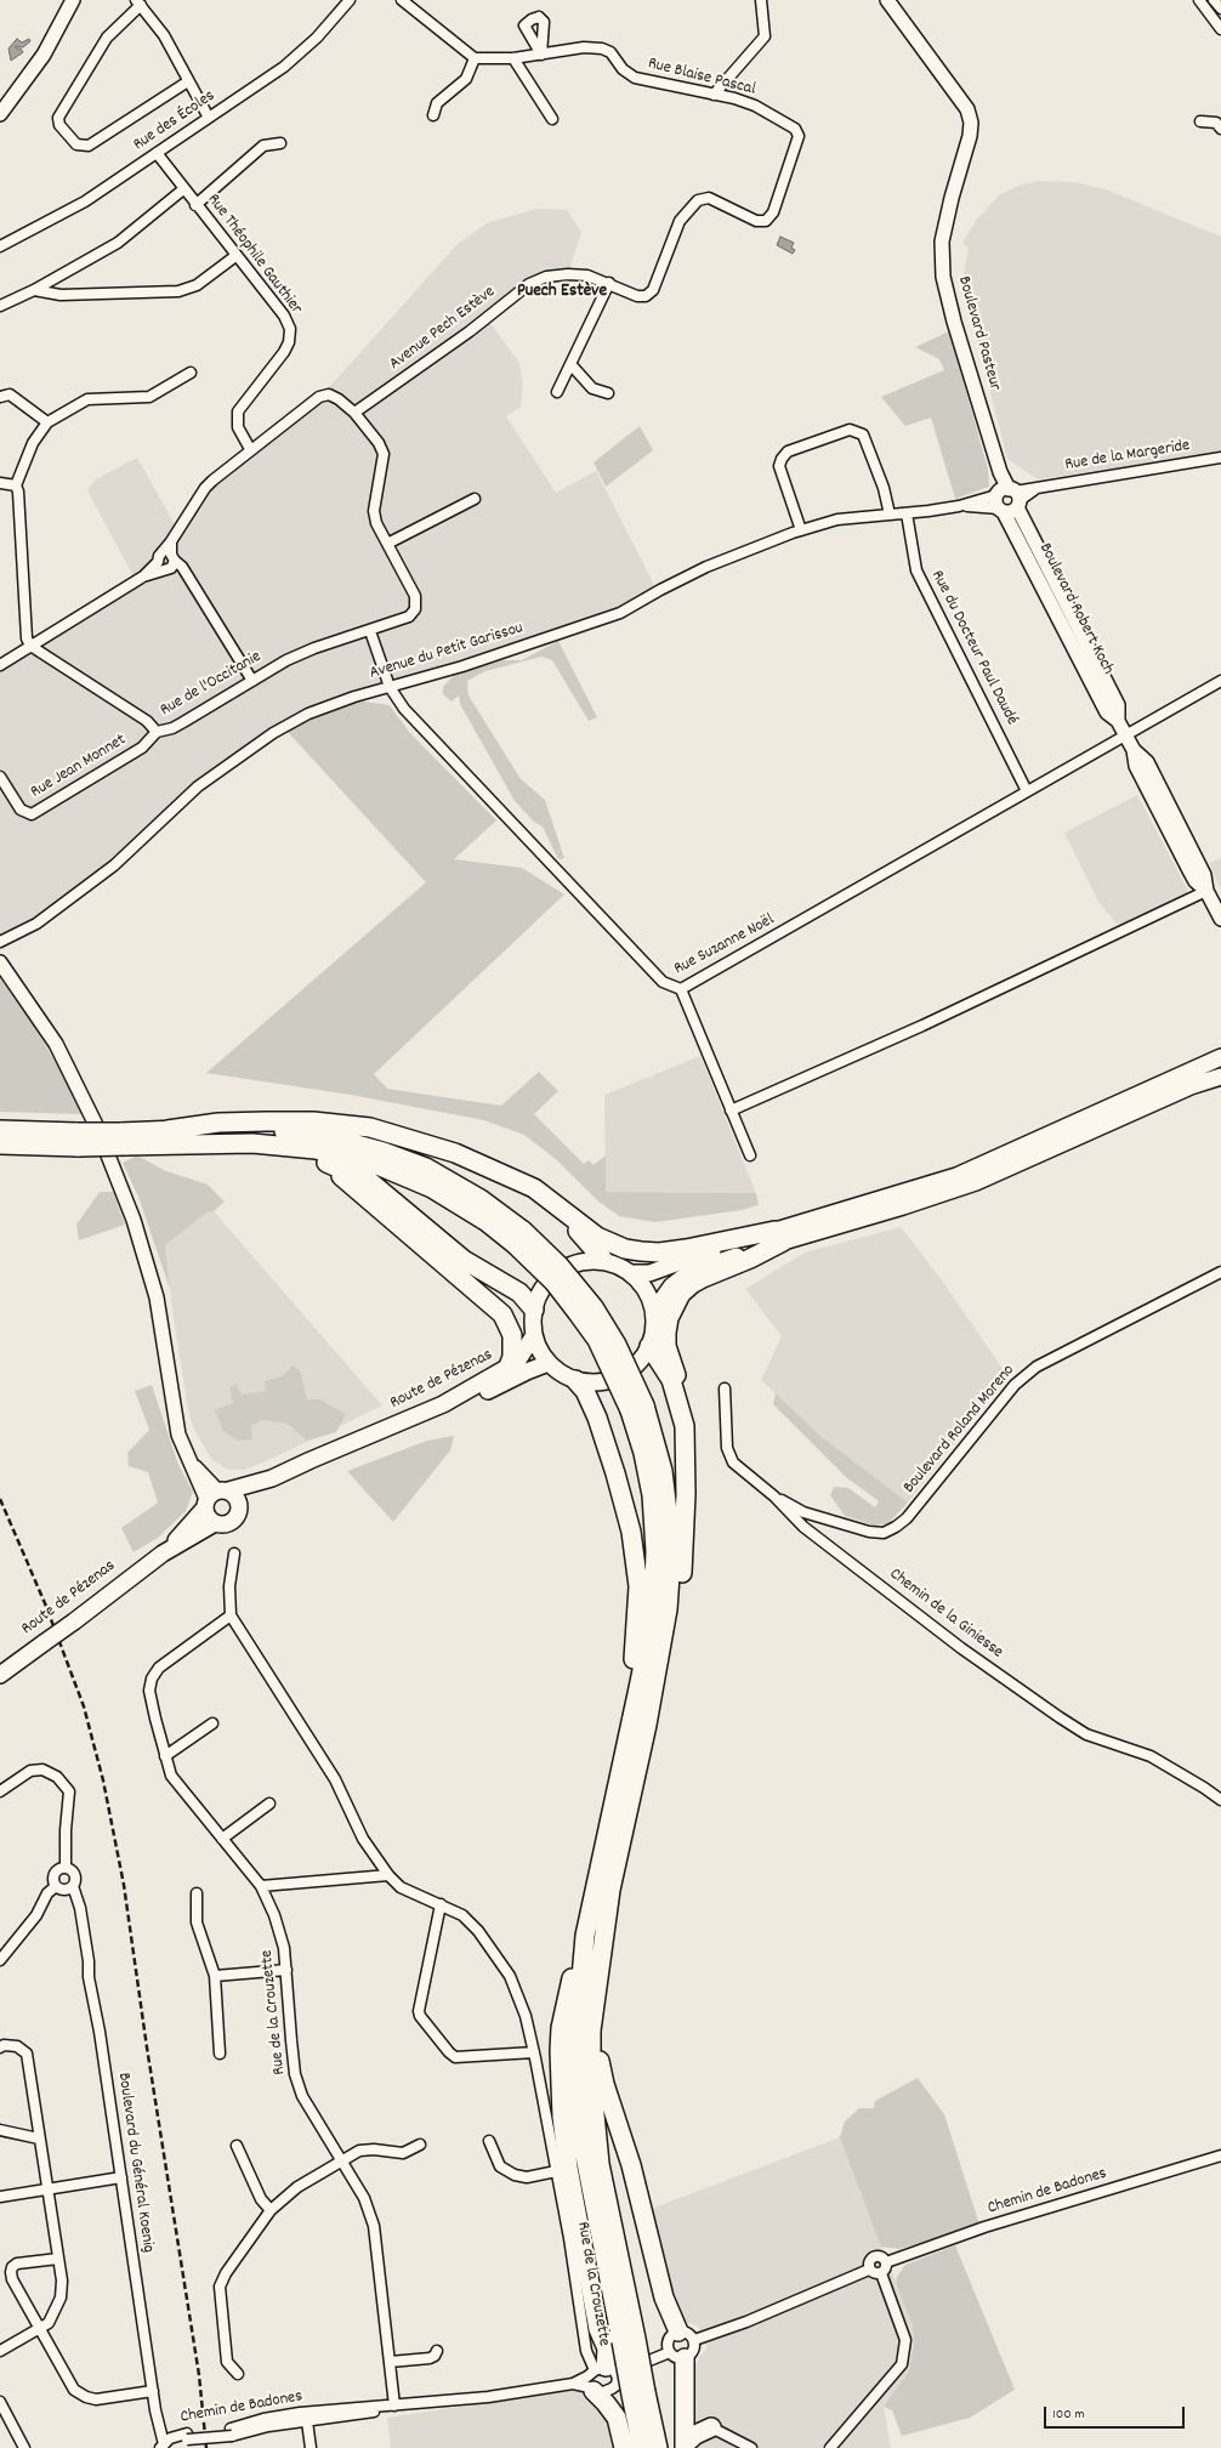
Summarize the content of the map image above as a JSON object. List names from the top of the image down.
{
  "streets": {
    "main road": ["Route de Pézenas"],
    "street": [
      "Rue Blaise Pascal",
      "Rue des Écoles",
      "Rue Théophile Gauthier",
      "Avenue Pech Estève",
      "Boulevard Pasteur",
      "Rue de la Margeride",
      "Boulevard Robert Koch",
      "Rue du Docteur Paul Daudé",
      "Avenue du Petit Garissou",
      "Rue de l'Occitanie",
      "Rue Jean Monnet",
      "Rue Suzanne Noël",
      "Boulevard Roland Moreno",
      "Chemin de la Giniesse",
      "Rue de la Crouzette",
      "Boulevard du Général Koenig",
      "Chemin de Badones"
    ]
  },
  "crossings": [
    ["Rue Blaise Pascal", "Avenue Pech Estève"],
    ["Rue des Écoles", "Rue Théophile Gauthier"],
    ["Rue Théophile Gauthier", "Rue de l'Occitanie"],
    ["Avenue Pech Estève", "Rue de l'Occitanie"],
    ["Boulevard Pasteur", "Rue de la Margeride"],
    ["Boulevard Pasteur", "Boulevard Robert Koch"],
    ["Boulevard Pasteur", "Avenue du Petit Garissou"],
    ["Rue de la Margeride", "Boulevard Robert Koch"],
    ["Rue de la Margeride", "Avenue du Petit Garissou"],
    ["Boulevard Robert Koch", "Avenue du Petit Garissou"],
    ["Boulevard Robert Koch", "Rue Suzanne Noël"],
    ["Rue du Docteur Paul Daudé", "Avenue du Petit Garissou"],
    ["Rue du Docteur Paul Daudé", "Rue Suzanne Noël"],
    ["Avenue du Petit Garissou", "Rue Suzanne Noël"],
    ["Rue de l'Occitanie", "Rue Jean Monnet"],
    ["Boulevard Roland Moreno", "Chemin de la Giniesse"],
    ["Rue de la Crouzette", "Chemin de Badones"],
    ["Boulevard du Général Koenig", "Chemin de Badones"]
  ],
  "districts": ["Puech Estève"],
  "scale_bar": "100 m"
}
